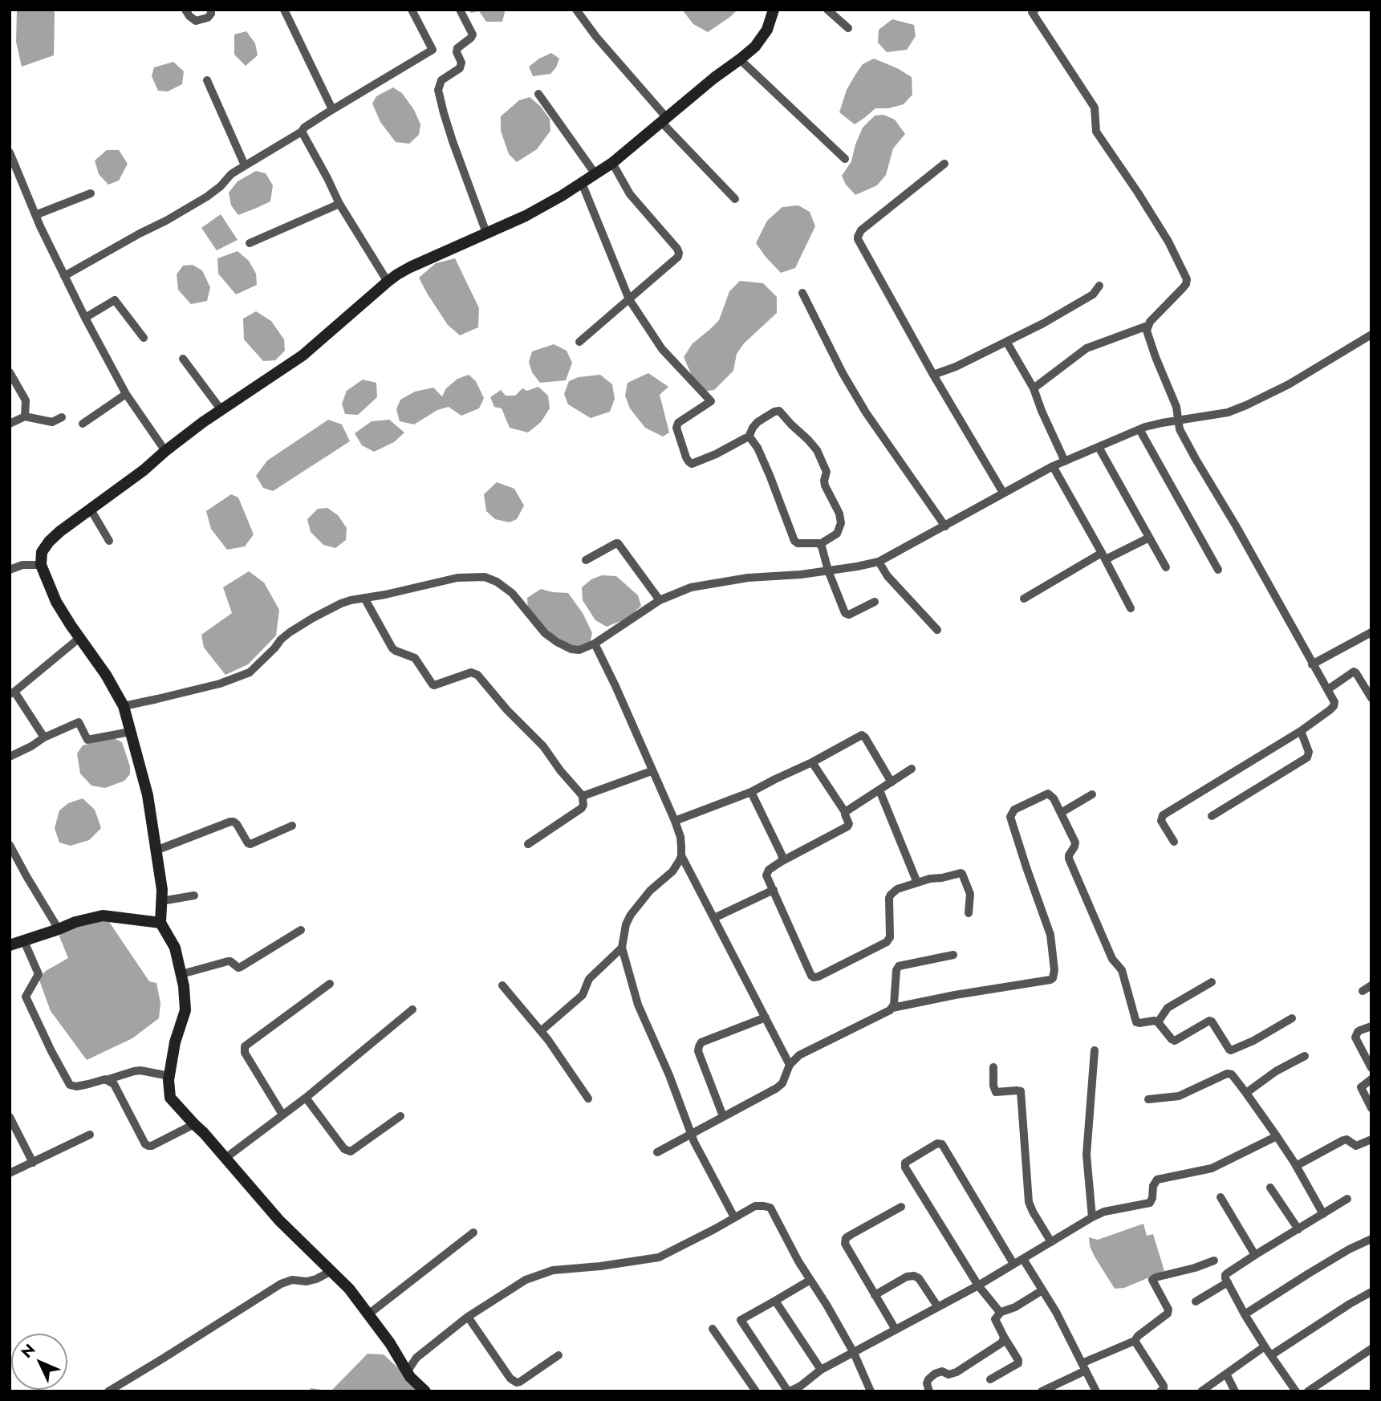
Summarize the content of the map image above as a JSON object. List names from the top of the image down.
{
  "north": "top left"
}
